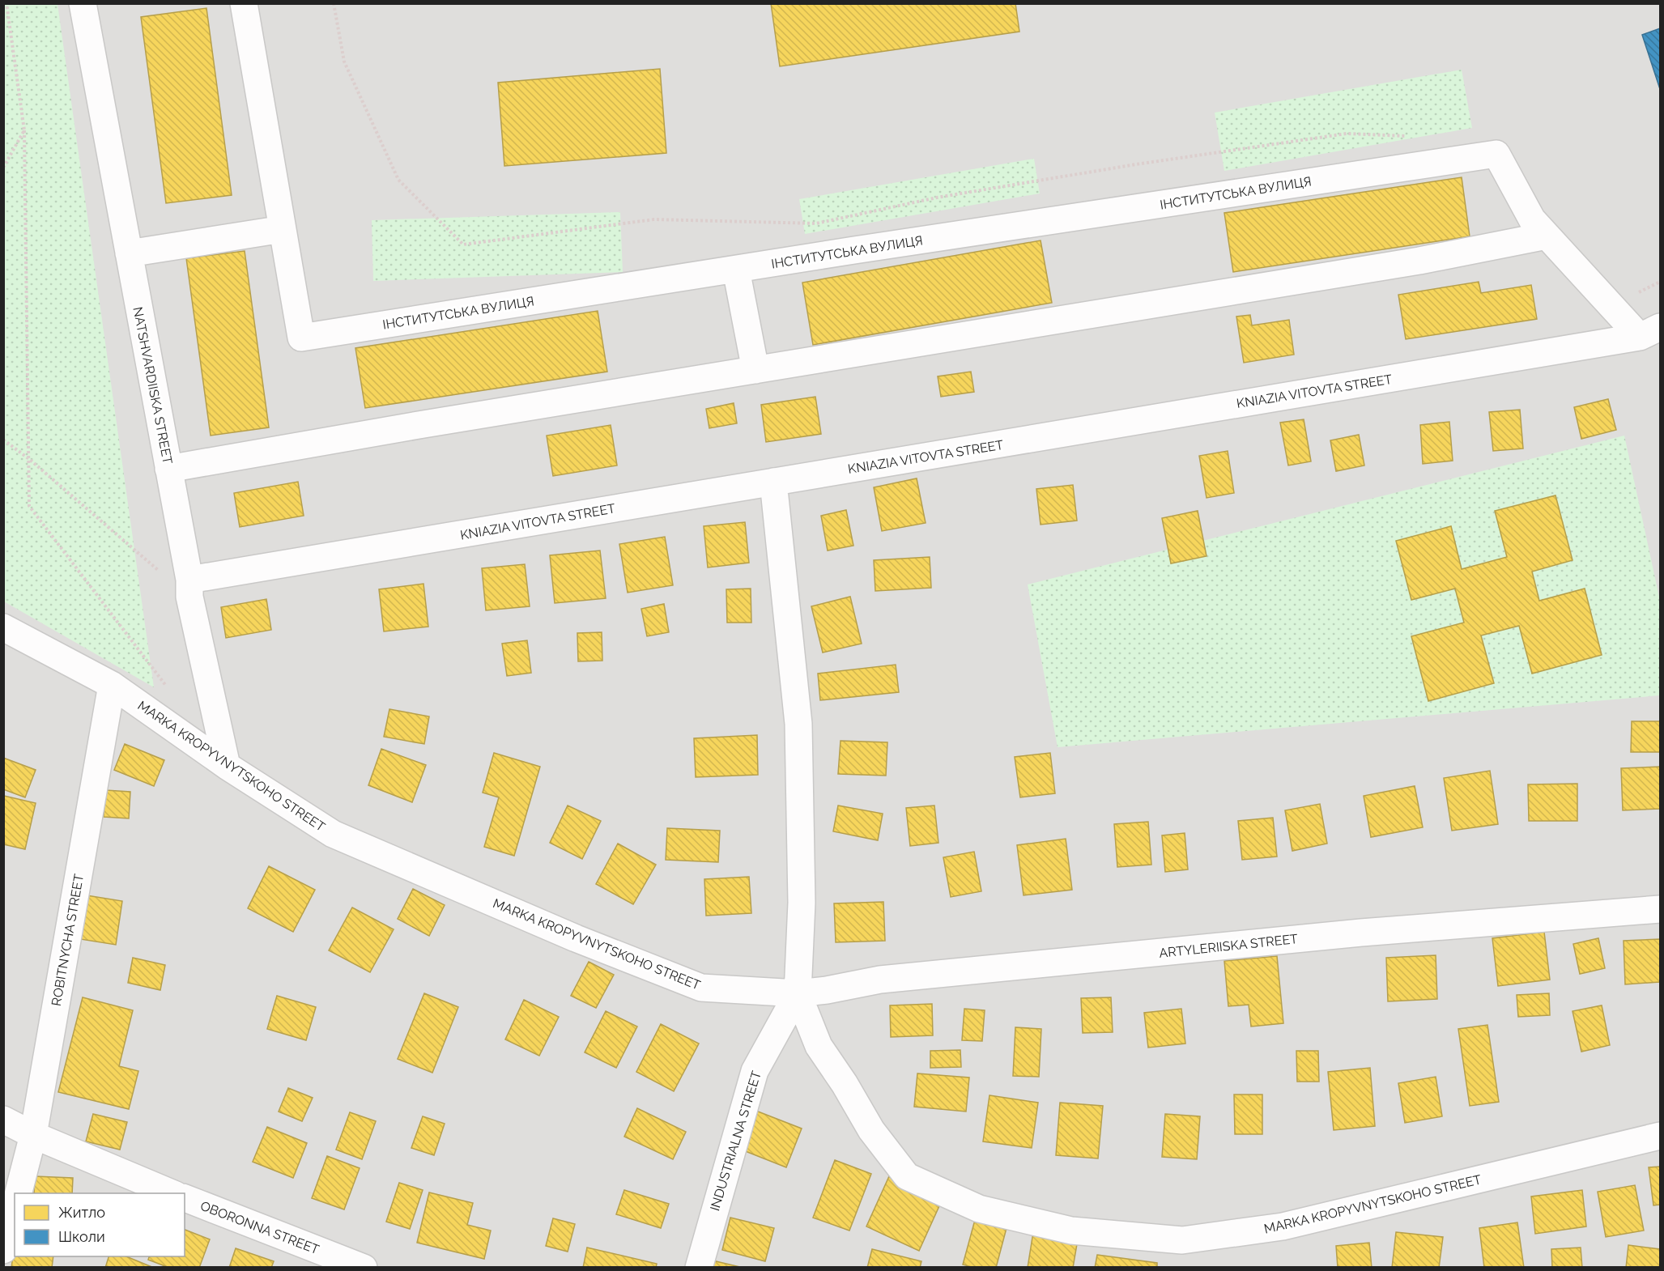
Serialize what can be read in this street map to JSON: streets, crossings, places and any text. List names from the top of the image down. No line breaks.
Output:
{"streets":{"street":["ІНСТИТУТСЬКА ВУЛИЦЯ","NATSHVARDIISKA STREET","KNIAZIA VITOVTA STREET","MARKA KROPYVNYTSKOHO STREET","ROBITNYCHA STREET","ARTYLERIISKA STREET","INDUSTRIALNA STREET","OBORONNA STREET"]},"crossings":[["ІНСТИТУТСЬКА ВУЛИЦЯ","KNIAZIA VITOVTA STREET"],["NATSHVARDIISKA STREET","KNIAZIA VITOVTA STREET"],["NATSHVARDIISKA STREET","MARKA KROPYVNYTSKOHO STREET"],["MARKA KROPYVNYTSKOHO STREET","ROBITNYCHA STREET"],["MARKA KROPYVNYTSKOHO STREET","ARTYLERIISKA STREET"],["MARKA KROPYVNYTSKOHO STREET","INDUSTRIALNA STREET"],["ARTYLERIISKA STREET","INDUSTRIALNA STREET"]],"legend":["Житло","Школи"]}
